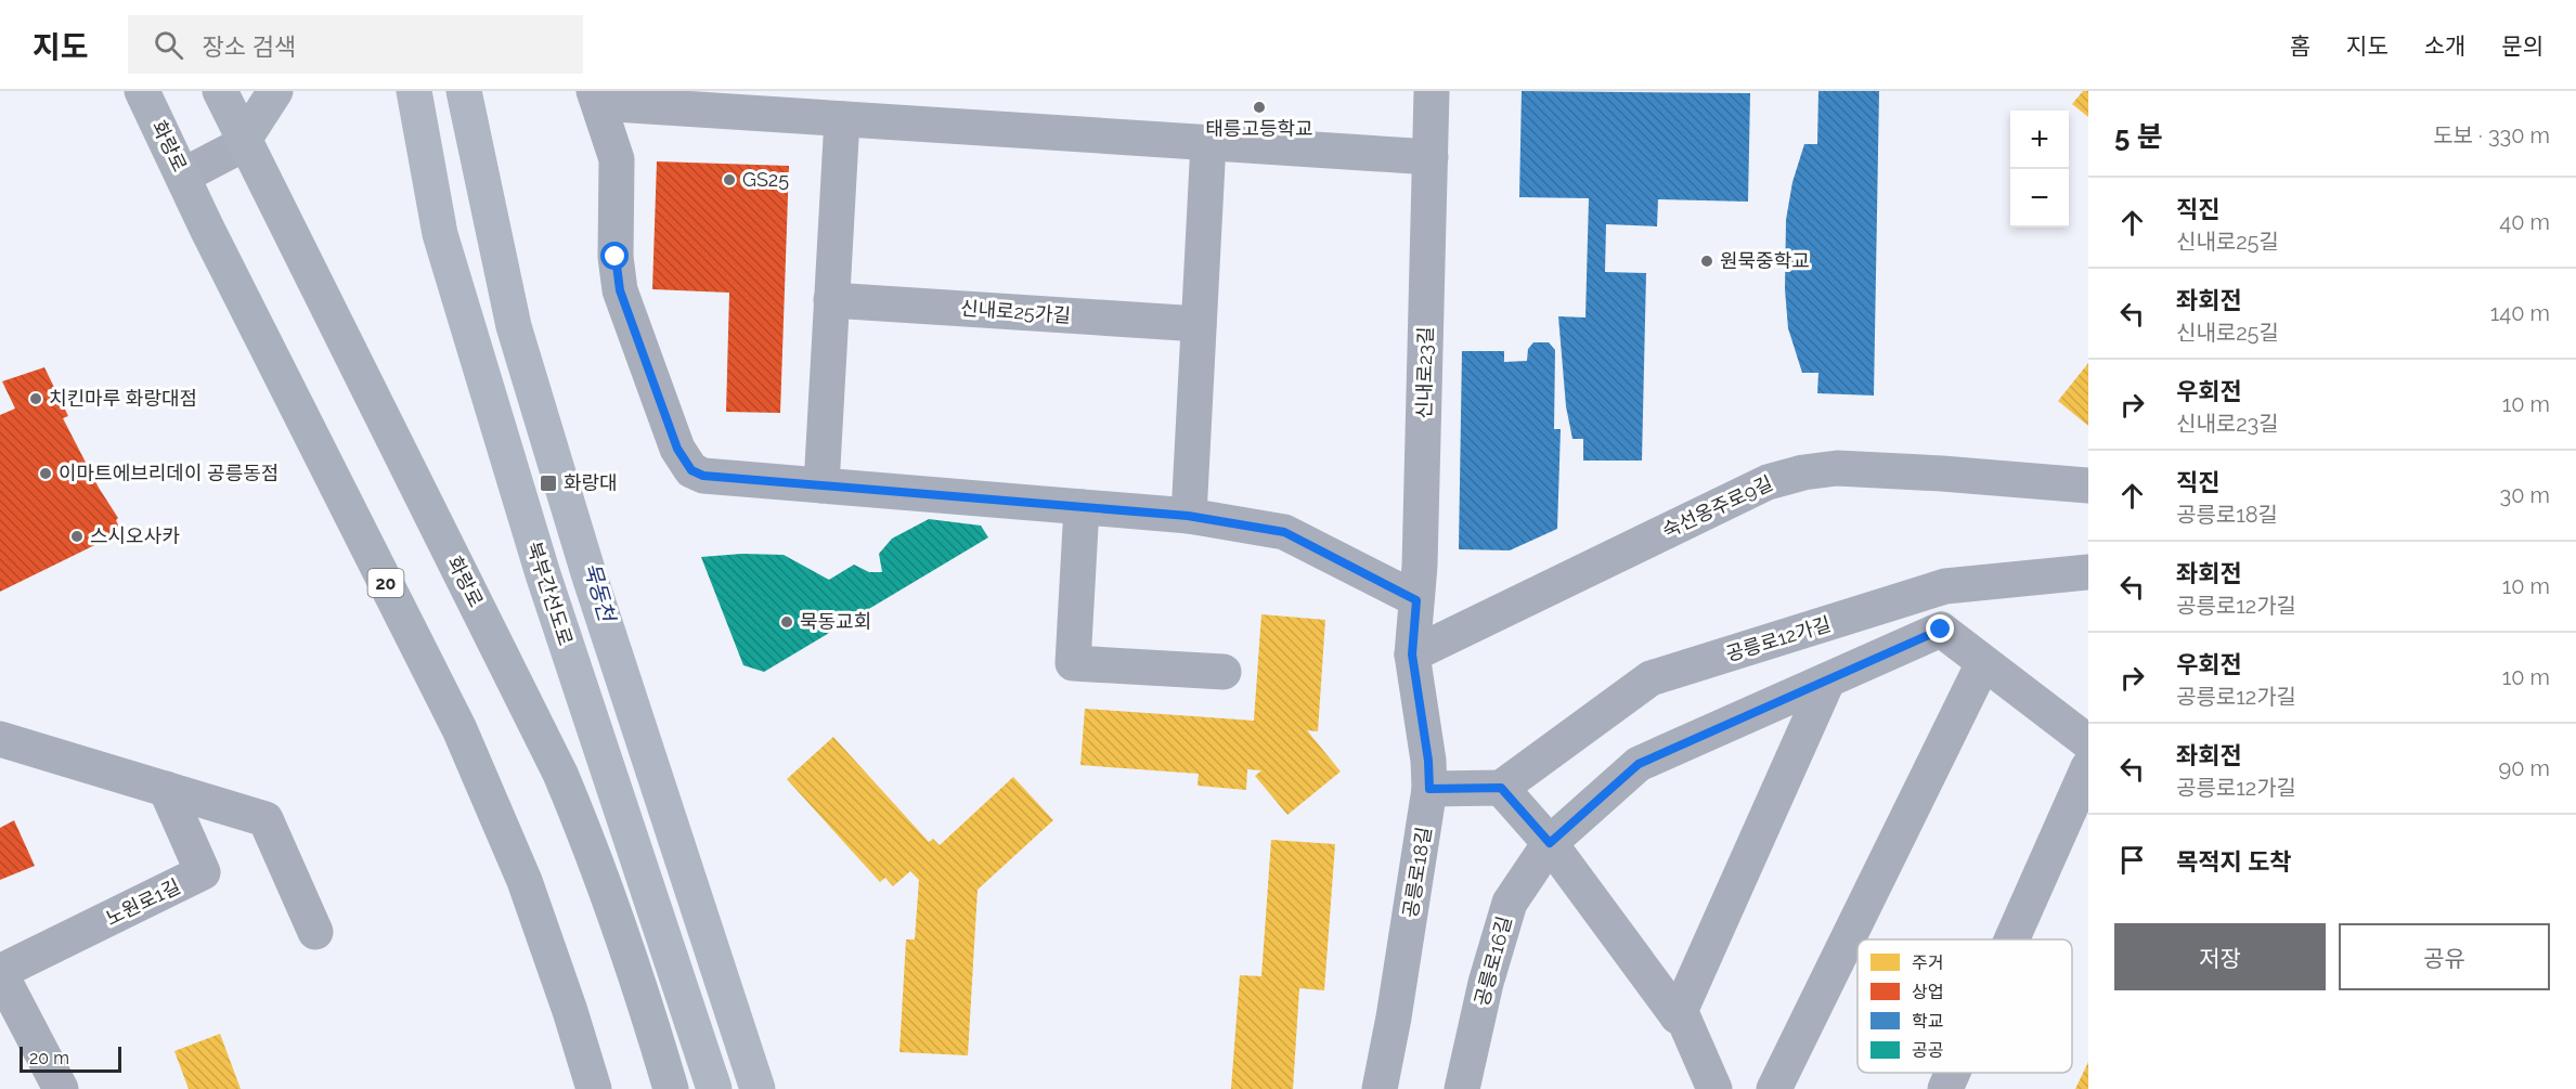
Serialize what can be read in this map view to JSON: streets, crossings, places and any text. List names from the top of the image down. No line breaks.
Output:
{"streets":{"highway":["북부간선도로"],"main road":["화랑로","20"],"street":["신내로25가길","신내로23길","숙선옹주로9길","공릉로12가길","공릉로18길","노원로1길","공릉로16길"]},"crossings":[["신내로23길","숙선옹주로9길"],["신내로23길","공릉로18길"],["숙선옹주로9길","공릉로18길"]],"water":["묵동천"],"places":{"other":["태릉고등학교","GS25","원묵중학교","치킨마루 화랑대점","이마트에브리데이 공릉동점","스시오사카","묵동교회"],"transit":["화랑대"]},"legend":["주거","상업","학교","공공"],"scale_bar":"20 m","page":{"header":"지도","search":"장소 검색","nav":["홈","지도","소개","문의"],"heading":["5 분","도보 · 330 m"],"map_buttons":["+","−"],"list":[["직진","신내로25길","40 m"],["좌회전","신내로25길","140 m"],["우회전","신내로23길","10 m"],["직진","공릉로18길","30 m"],["좌회전","공릉로12가길","10 m"],["우회전","공릉로12가길","10 m"],["좌회전","공릉로12가길","90 m"],"목적지 도착"],"buttons":["저장","공유"],"scale":"20 m"}}
